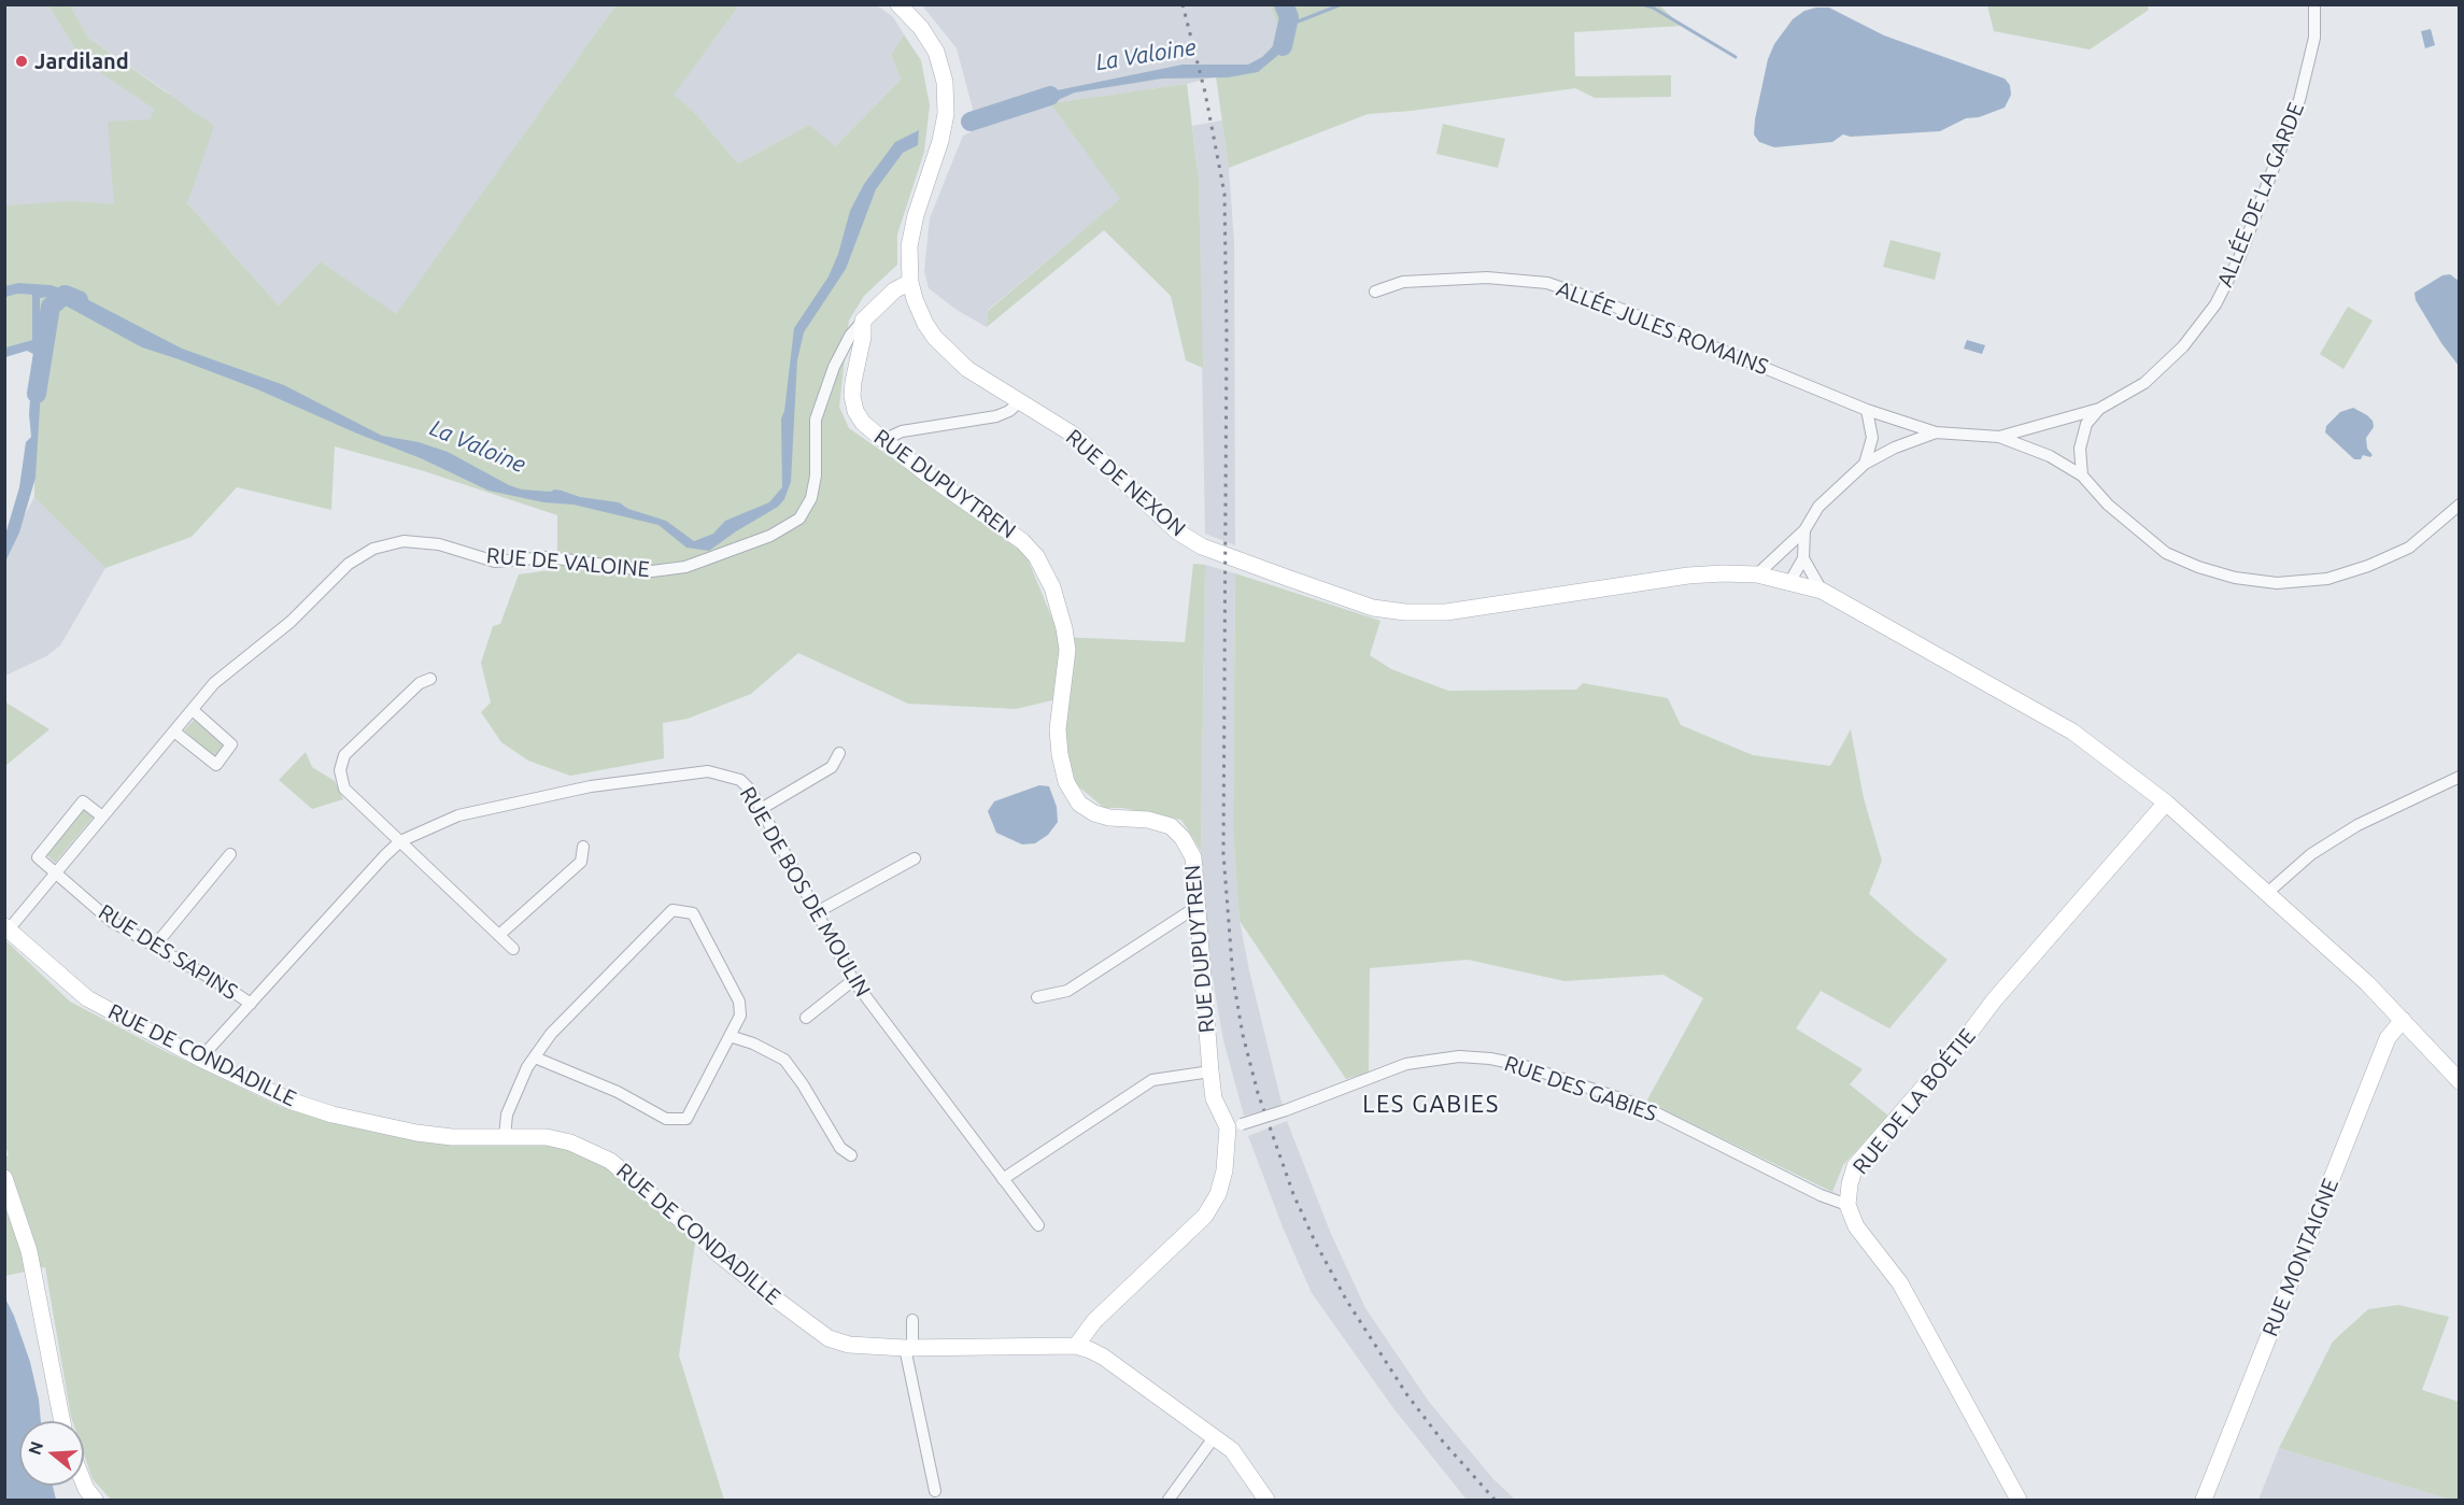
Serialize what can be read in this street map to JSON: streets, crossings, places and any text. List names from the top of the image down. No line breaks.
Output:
{"streets":{"street":["ALLÉE DE LA GARDE","ALLÉE JULES ROMAINS","RUE DE NEXON","RUE DUPUYTREN","RUE DE VALOINE","RUE DE BOS DE MOULIN","RUE DES SAPINS","RUE DE CONDADILLE","RUE DES GABIES","RUE DE LA BOÉTIE","RUE MONTAIGNE"]},"crossings":[["ALLÉE DE LA GARDE","ALLÉE JULES ROMAINS"],["ALLÉE DE LA GARDE","RUE DE NEXON"],["RUE DE NEXON","RUE DE VALOINE"],["RUE DE NEXON","RUE DE LA BOÉTIE"],["RUE DE NEXON","RUE MONTAIGNE"],["RUE DUPUYTREN","RUE DE VALOINE"],["RUE DUPUYTREN","RUE DE CONDADILLE"],["RUE DUPUYTREN","RUE DES GABIES"],["RUE DE VALOINE","RUE DES SAPINS"],["RUE DE VALOINE","RUE DE CONDADILLE"],["RUE DE BOS DE MOULIN","RUE DES SAPINS"],["RUE DE BOS DE MOULIN","RUE DE CONDADILLE"],["RUE DES GABIES","RUE DE LA BOÉTIE"]],"districts":["LES GABIES"],"water":["La Valoine"],"places":["Jardiland"],"north":"left"}
